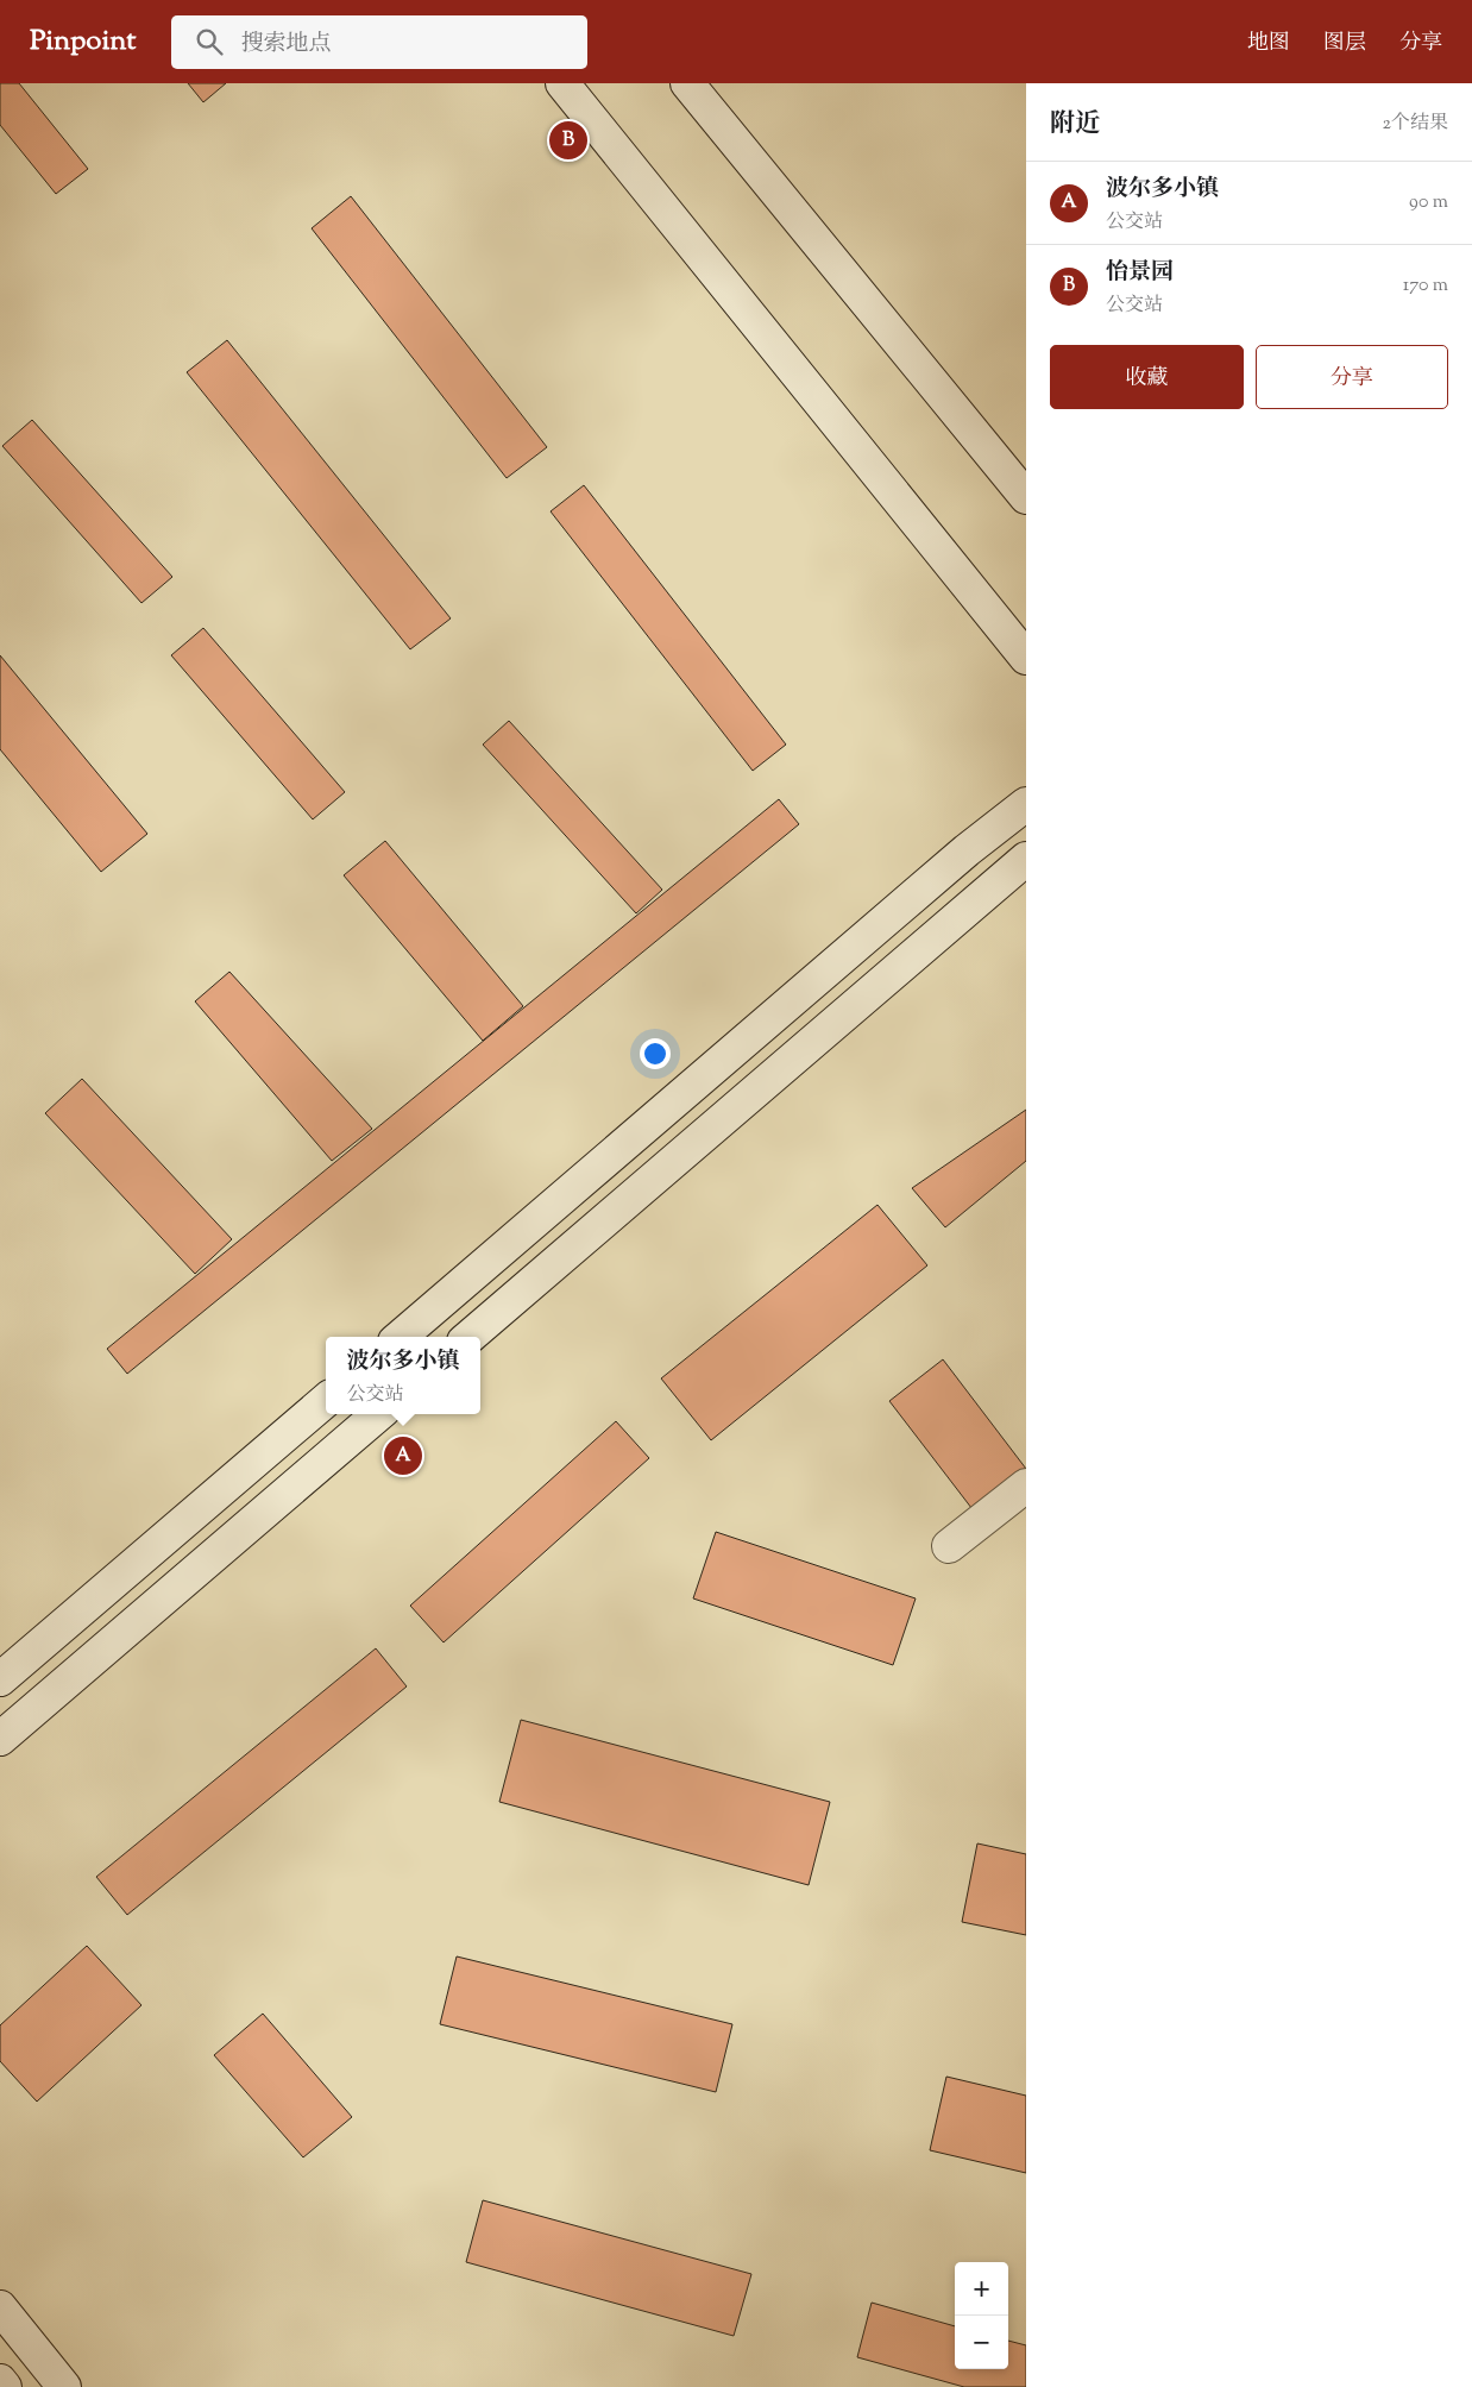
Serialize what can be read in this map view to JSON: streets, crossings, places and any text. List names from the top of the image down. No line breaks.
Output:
{"page":{"header":"Pinpoint","search":"搜索地点","nav":["地图","图层","分享"],"heading":["附近","2个结果"],"pins":["B","A"],"list":[{"mark":"A","name":"波尔多小镇","note":"公交站","value":"90 m"},{"mark":"B","name":"怡景园","note":"公交站","value":"170 m"}],"buttons":["收藏","分享"],"popup":["波尔多小镇","公交站"],"map_buttons":["+","−"]}}
